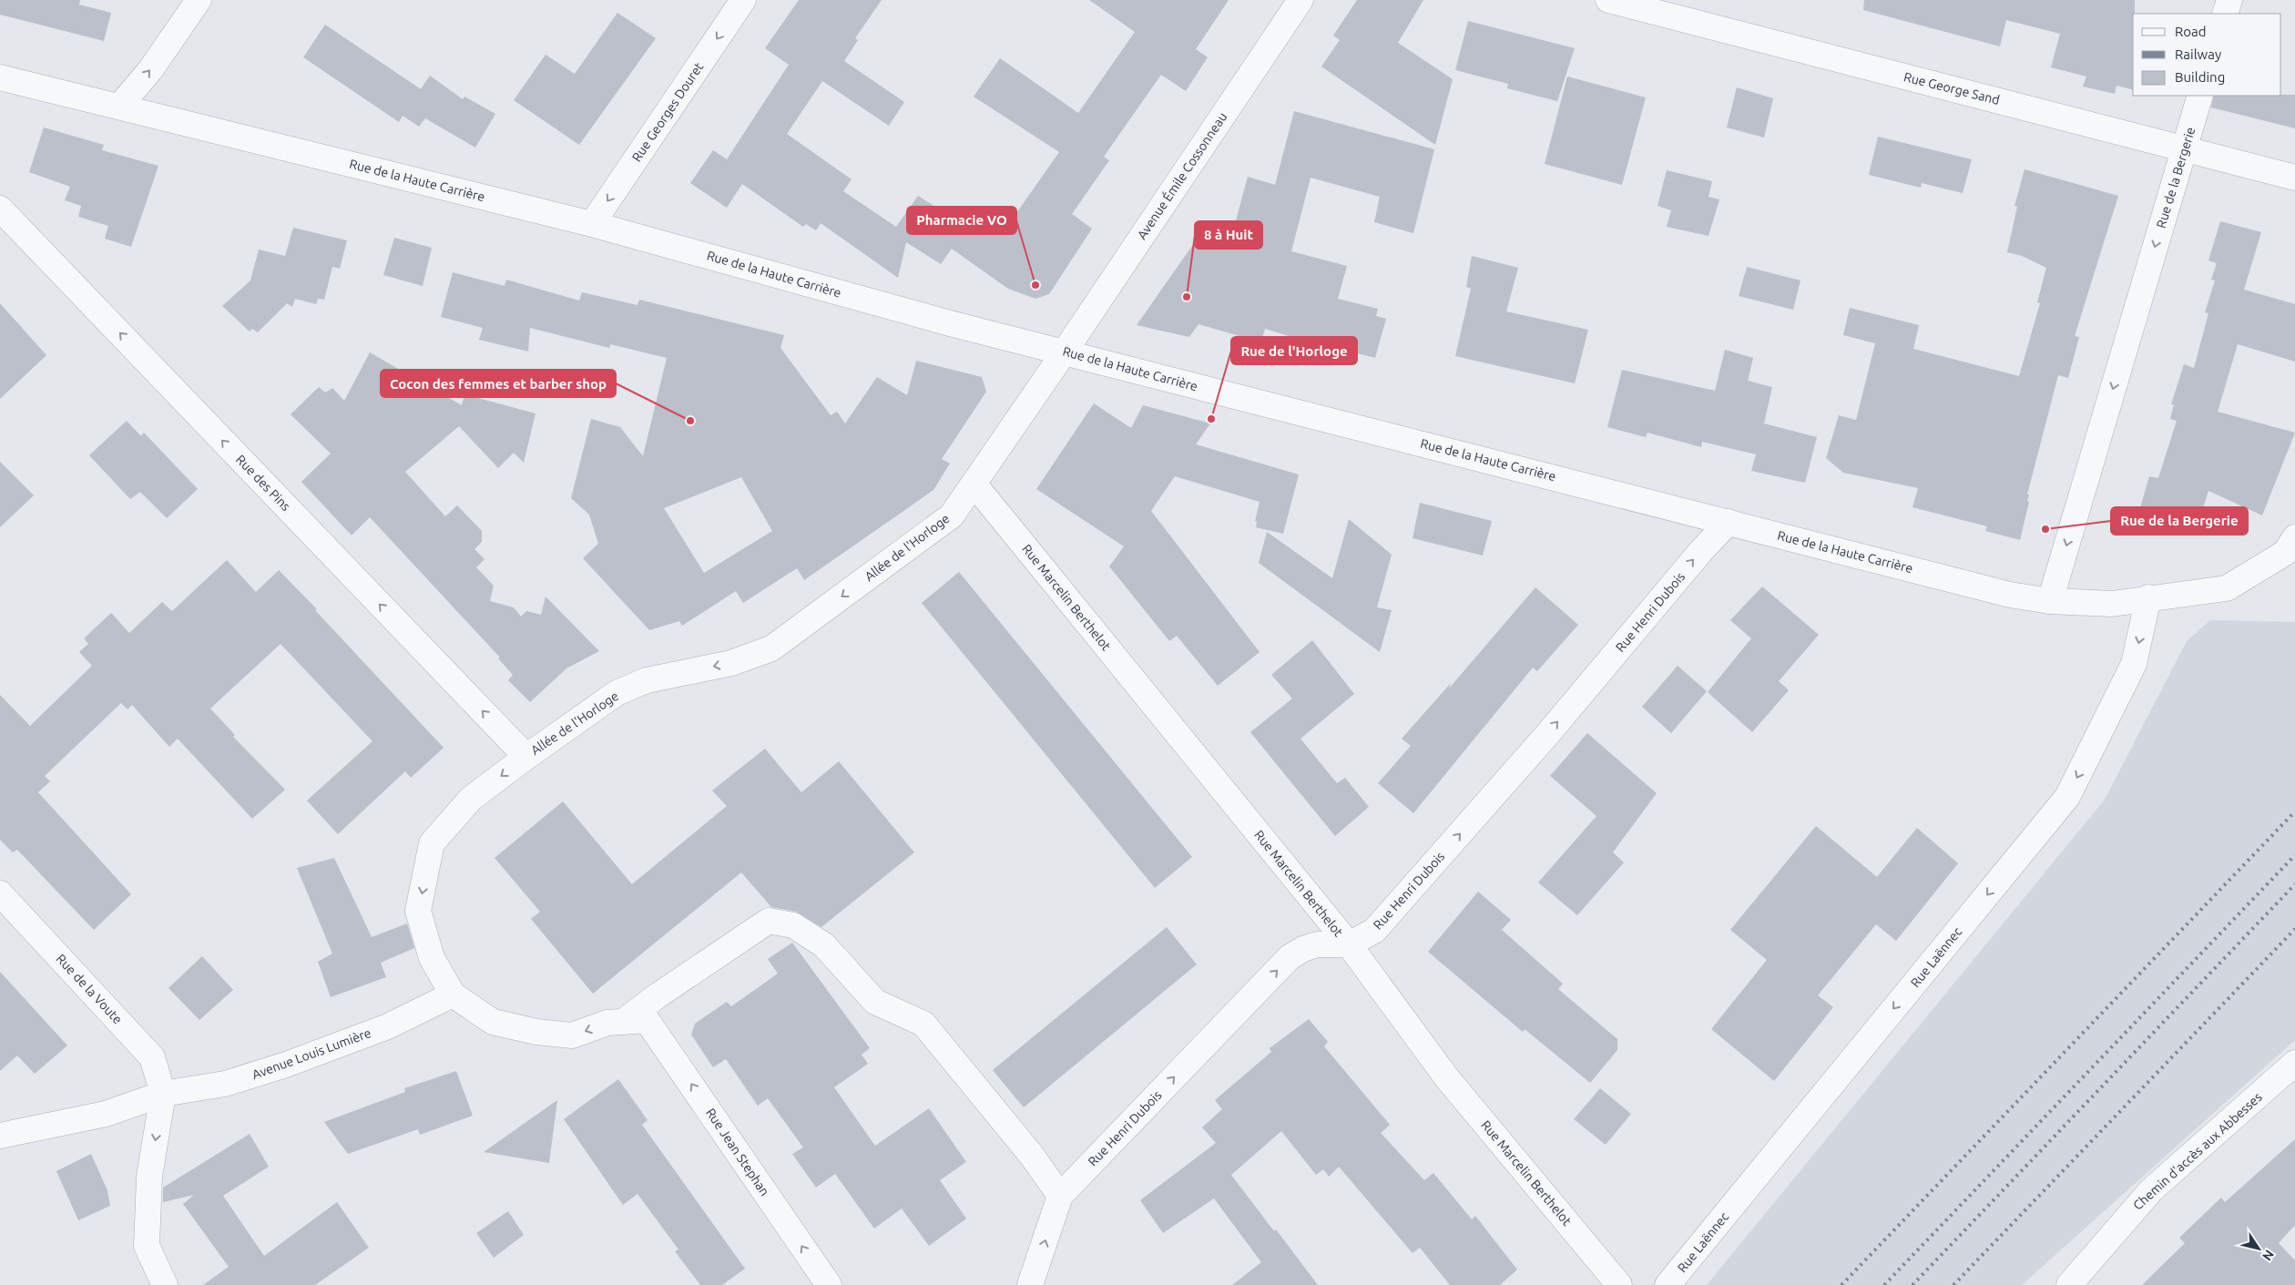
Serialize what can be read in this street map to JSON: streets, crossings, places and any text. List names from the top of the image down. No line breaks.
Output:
{"streets":{"street":["Rue George Sand","Rue Georges Douret","Avenue Émile Cossonneau","Rue de la Bergerie","Rue de la Haute Carrière","Rue des Pins","Allée de l'Horloge","Rue Marcelin Berthelot","Rue Henri Dubois","Rue Laënnec","Rue de la Voute","Avenue Louis Lumière","Chemin d'accès aux Abbesses","Rue Jean Stephan"]},"crossings":[["Rue George Sand","Rue de la Bergerie"],["Rue Georges Douret","Rue de la Haute Carrière"],["Avenue Émile Cossonneau","Rue de la Haute Carrière"],["Avenue Émile Cossonneau","Allée de l'Horloge"],["Rue de la Bergerie","Rue de la Haute Carrière"],["Rue de la Haute Carrière","Allée de l'Horloge"],["Rue de la Haute Carrière","Rue Henri Dubois"],["Rue de la Haute Carrière","Rue Laënnec"],["Rue des Pins","Allée de l'Horloge"],["Allée de l'Horloge","Rue Marcelin Berthelot"],["Allée de l'Horloge","Avenue Louis Lumière"],["Allée de l'Horloge","Rue Jean Stephan"],["Rue Marcelin Berthelot","Rue Henri Dubois"],["Rue de la Voute","Avenue Louis Lumière"]],"one_way":["Rue Georges Douret","Rue de la Bergerie","Rue des Pins","Allée de l'Horloge","Rue Henri Dubois","Rue Laënnec","Rue Jean Stephan"],"places":["Pharmacie VO","8 à Huit","Rue de l'Horloge","Cocon des femmes et barber shop","Rue de la Bergerie"],"legend":["Road","Railway","Building"],"north":"bottom right"}
